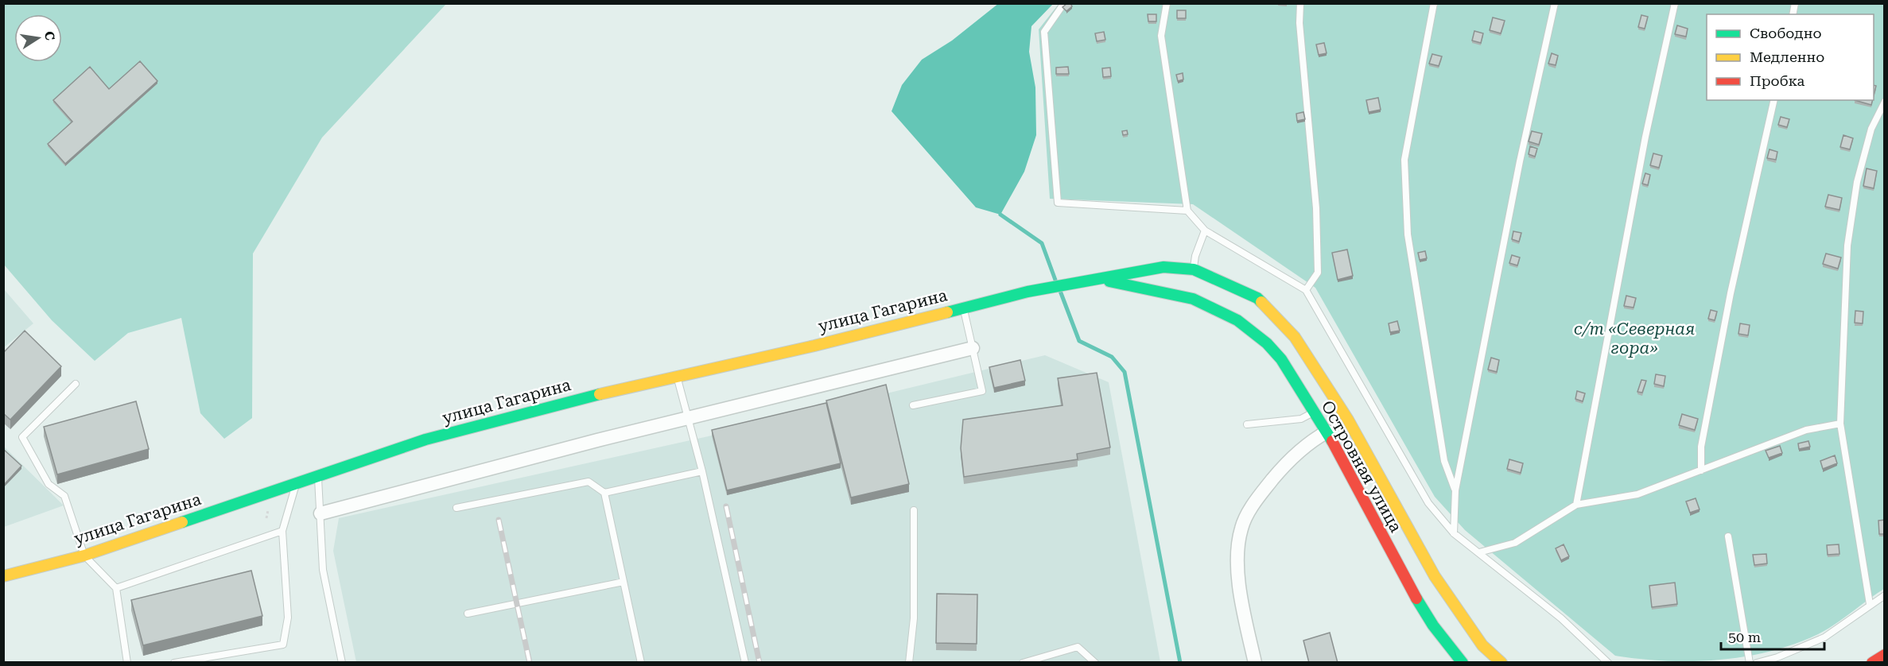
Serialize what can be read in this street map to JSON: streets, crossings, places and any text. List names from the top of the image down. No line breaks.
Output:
{"streets":{"main road":["улица Гагарина","Островная улица"]},"crossings":[["улица Гагарина","Островная улица"]],"parks":["с/т «Северная гора»"],"legend":["Свободно","Медленно","Пробка"],"scale_bar":"50 m","north":"right"}
